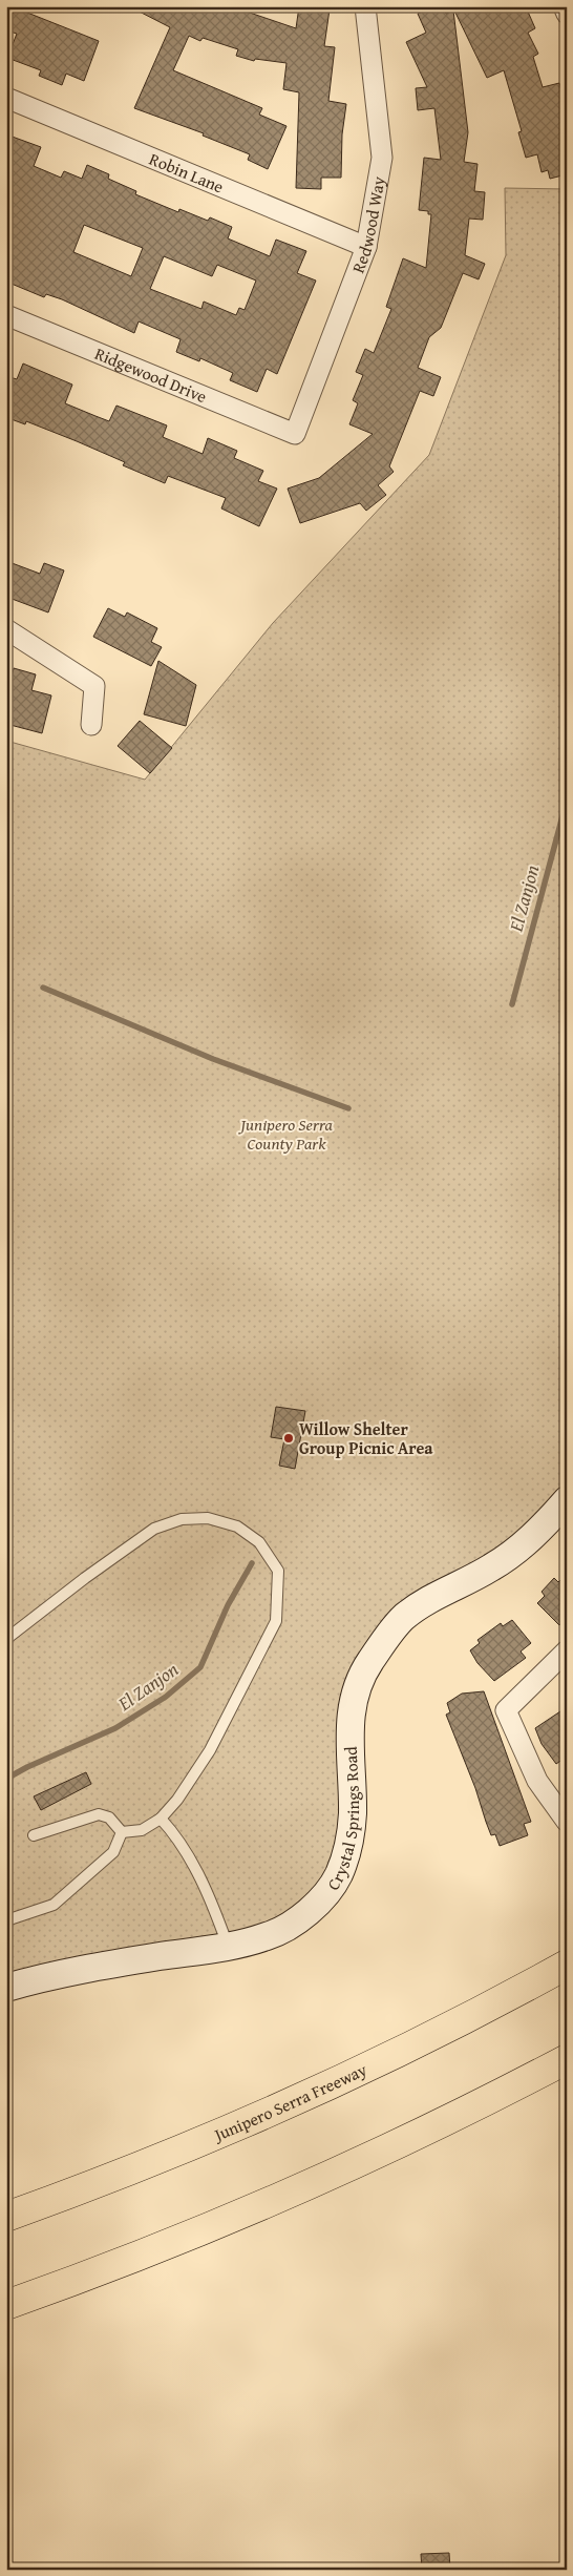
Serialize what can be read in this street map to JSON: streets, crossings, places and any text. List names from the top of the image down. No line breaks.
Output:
{"streets":{"highway":["Junipero Serra Freeway"],"street":["Robin Lane","Redwood Way","Ridgewood Drive","Crystal Springs Road"]},"crossings":[["Robin Lane","Redwood Way"],["Redwood Way","Ridgewood Drive"]],"water":["El Zanjon"],"parks":["Junipero Serra County Park"],"places":["Willow Shelter Group Picnic Area"]}
